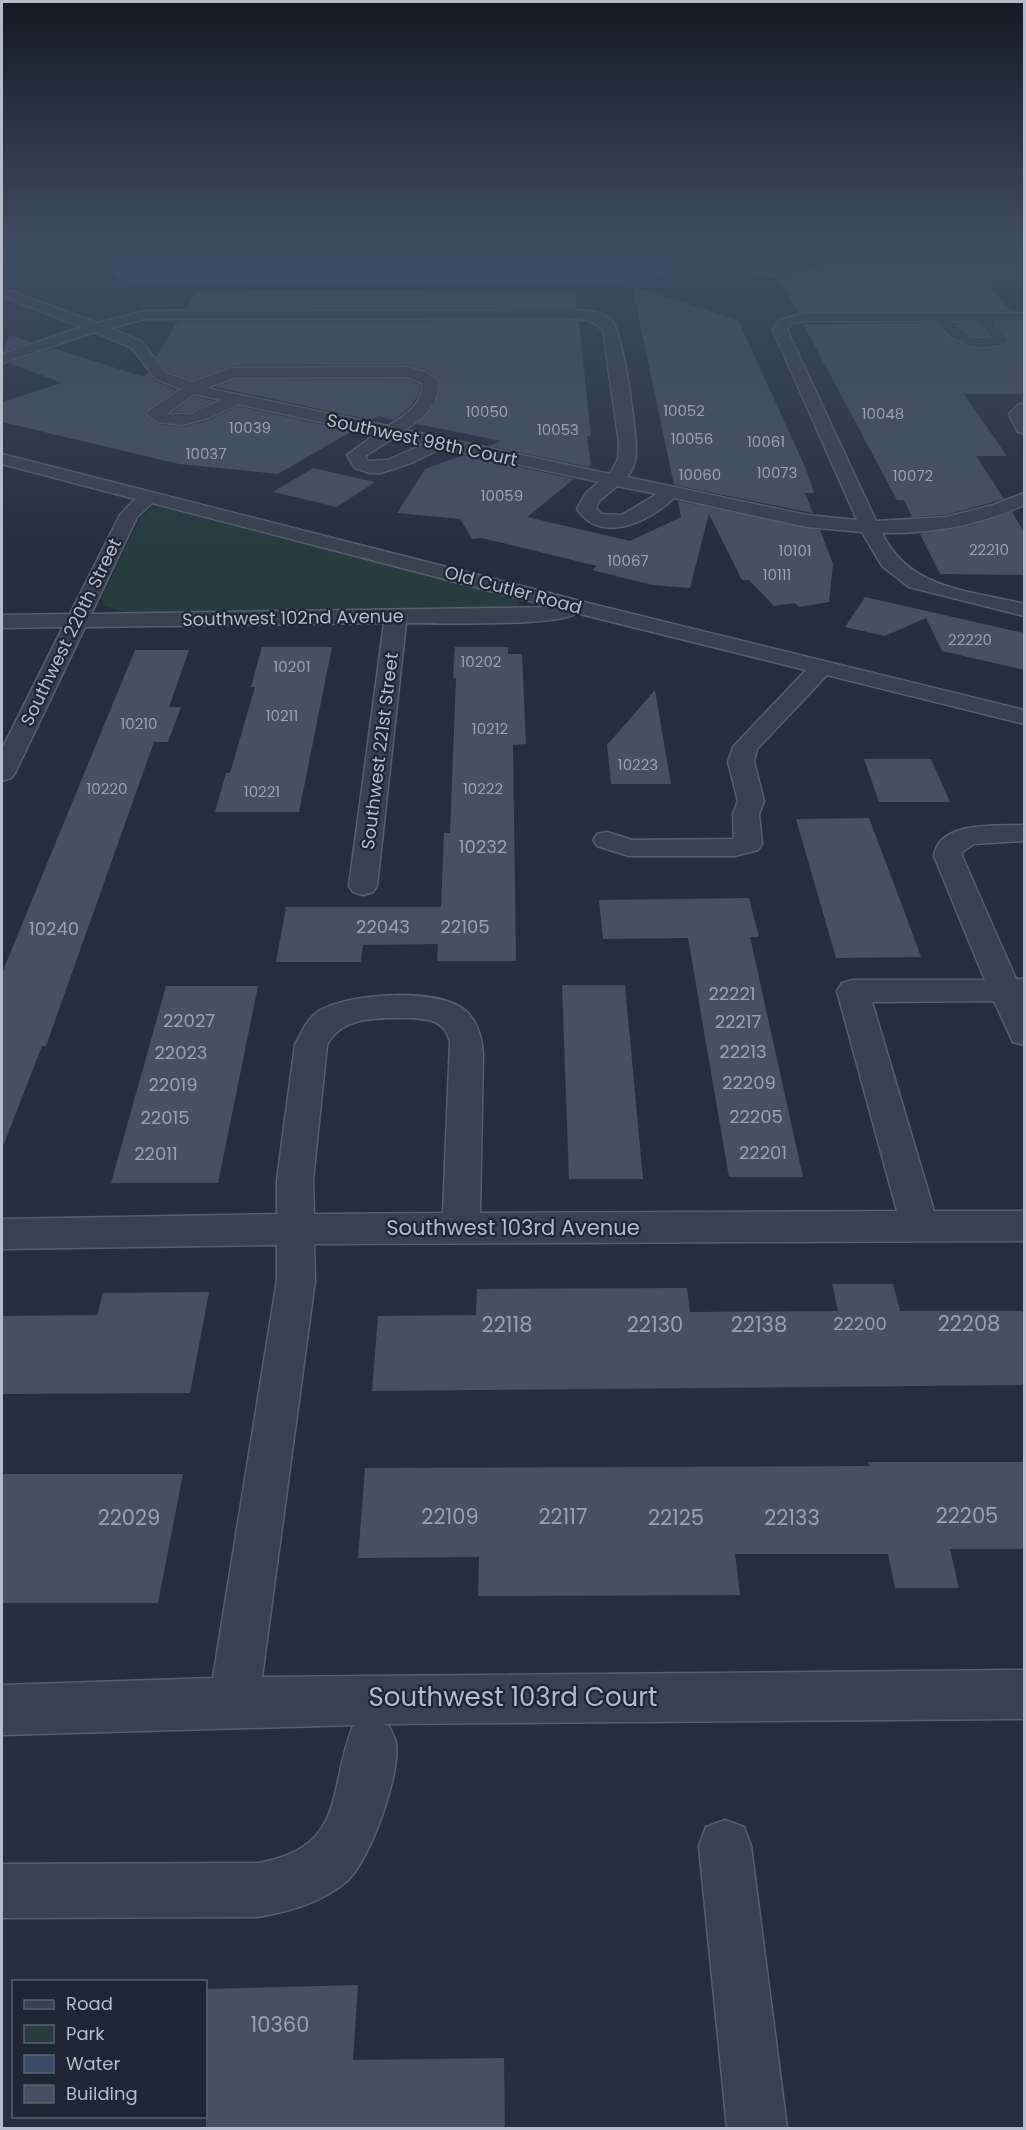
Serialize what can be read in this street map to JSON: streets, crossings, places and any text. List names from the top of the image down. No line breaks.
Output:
{"streets":{"street":["Southwest 98th Court","Old Cutler Road","Southwest 102nd Avenue","Southwest 220th Street","Southwest 221st Street","Southwest 103rd Avenue","Southwest 103rd Court"]},"crossings":[["Old Cutler Road","Southwest 102nd Avenue"],["Old Cutler Road","Southwest 220th Street"],["Southwest 102nd Avenue","Southwest 220th Street"],["Southwest 102nd Avenue","Southwest 221st Street"]],"house_numbers":["10052","10050","10048","10039","10053","10056","10061","10037","10073","10060","10072","10059","22210","10101","10067","10111","22220","10202","10201","10211","10210","10212","10223","10220","10222","10221","10232","22043","22105","10240","22221","22027","22217","22213","22023","22209","22019","22205","22015","22201","22011","22200","22208","22118","22130","22138","22205","22109","22117","22029","22125","22133","10360"],"legend":["Road","Park","Water","Building"]}
